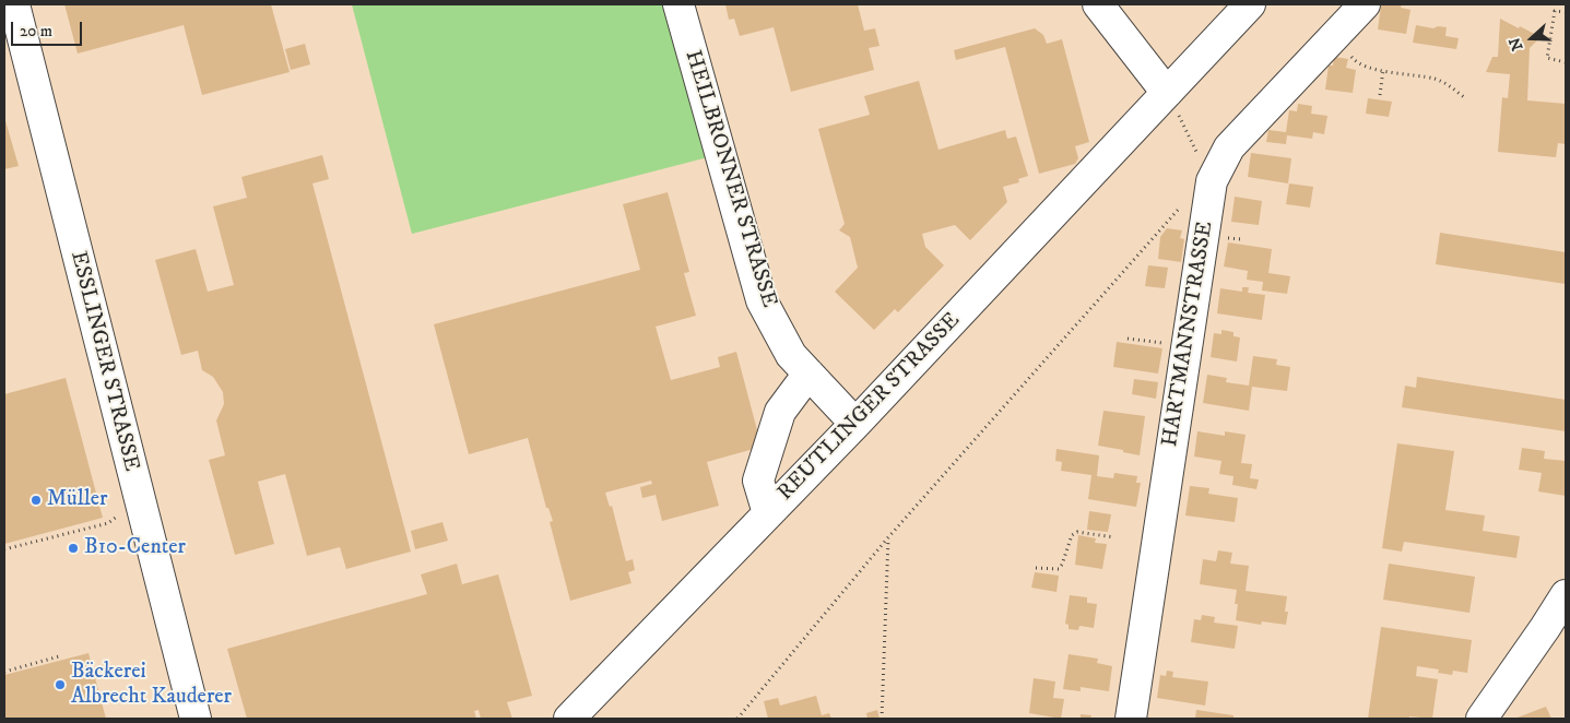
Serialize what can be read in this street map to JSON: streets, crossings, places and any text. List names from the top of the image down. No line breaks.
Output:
{"streets":{"street":["HEILBRONNER STRASSE","HARTMANNSTRASSE","ESSLINGER STRASSE","REUTLINGER STRASSE"]},"crossings":[["HEILBRONNER STRASSE","REUTLINGER STRASSE"]],"places":["Müller","B10-Center","Bäckerei Albrecht Kauderer"],"scale_bar":"20 m","north":"left"}
